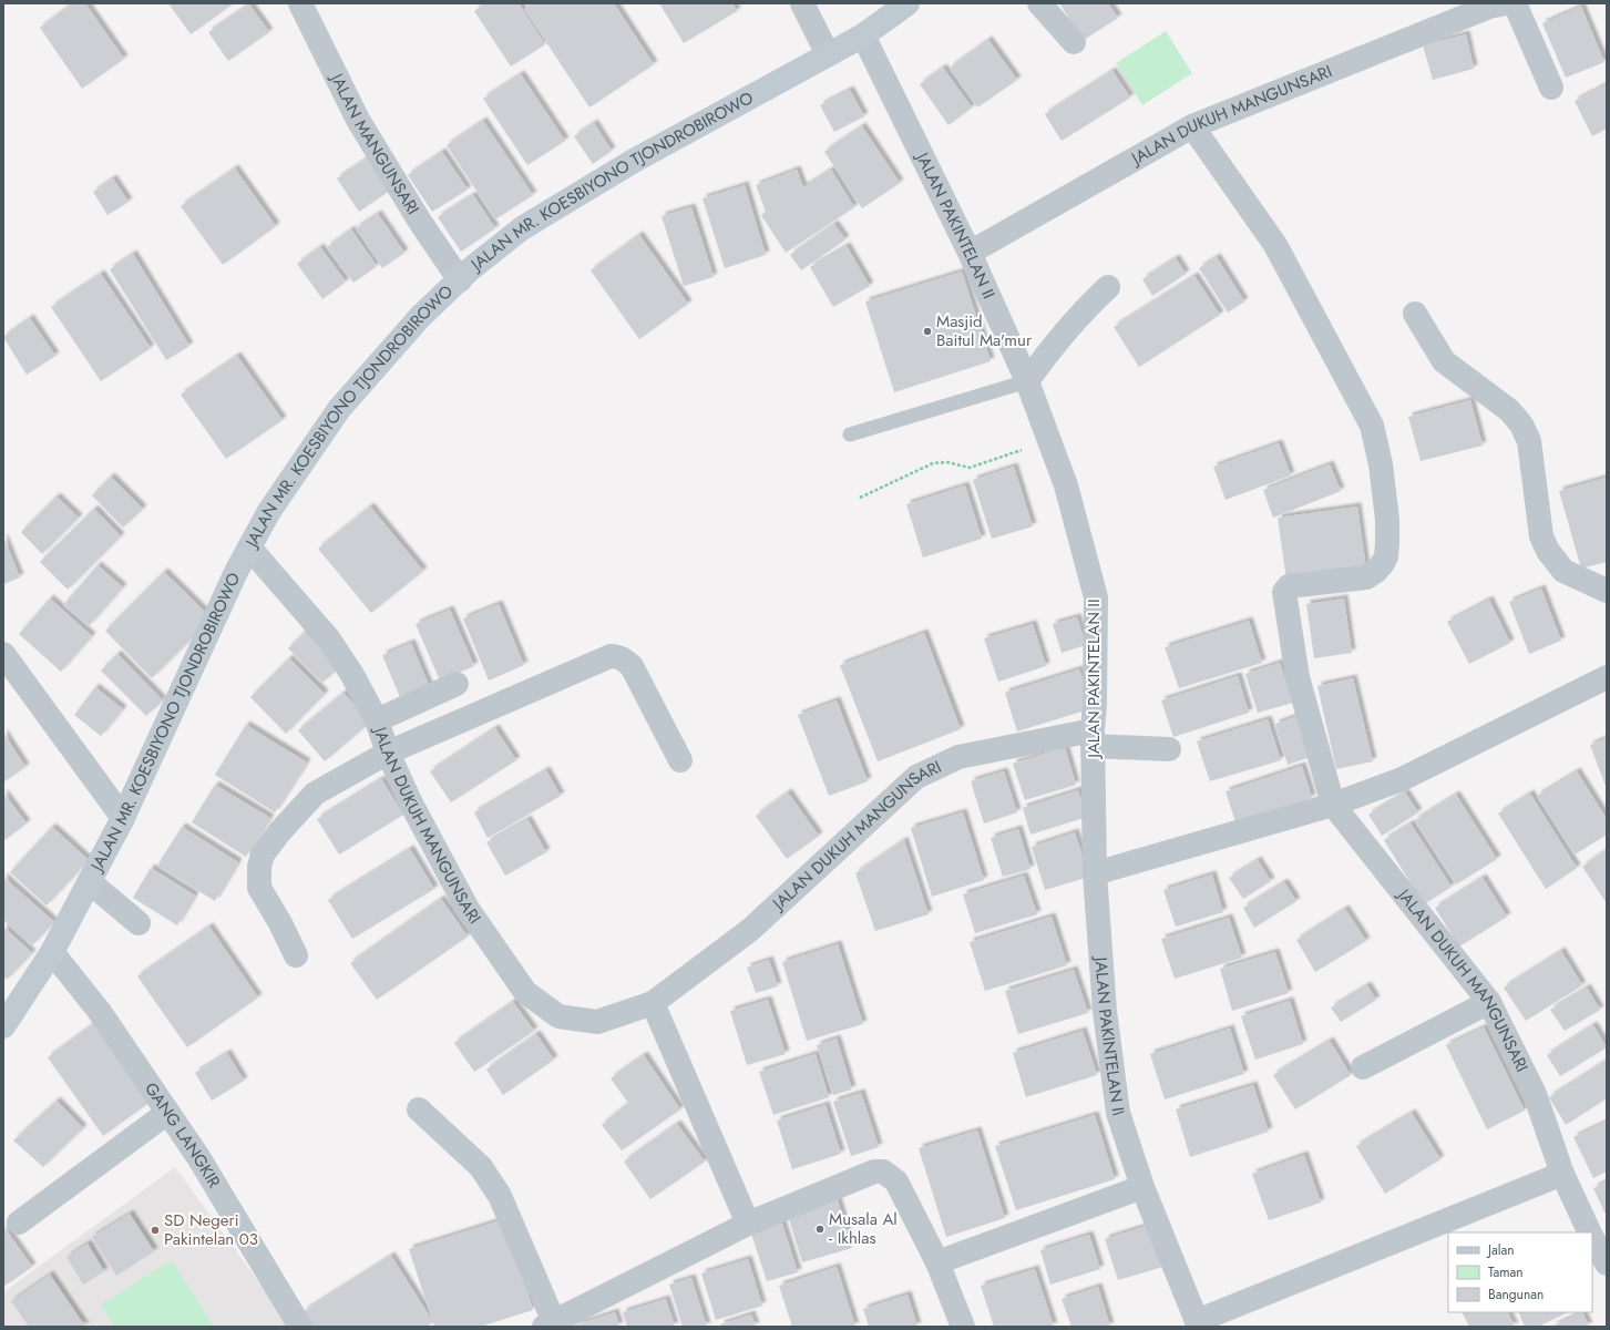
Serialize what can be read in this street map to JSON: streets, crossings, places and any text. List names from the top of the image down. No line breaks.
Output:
{"streets":{"main road":["JALAN MR. KOESBIYONO TJONDROBIROWO"],"street":["JALAN DUKUH MANGUNSARI","JALAN MANGUNSARI","JALAN PAKINTELAN II","GANG LANGKIR"]},"crossings":[["JALAN DUKUH MANGUNSARI","JALAN MR. KOESBIYONO TJONDROBIROWO"],["JALAN DUKUH MANGUNSARI","JALAN PAKINTELAN II"],["JALAN MANGUNSARI","JALAN MR. KOESBIYONO TJONDROBIROWO"],["JALAN MR. KOESBIYONO TJONDROBIROWO","JALAN PAKINTELAN II"],["JALAN MR. KOESBIYONO TJONDROBIROWO","GANG LANGKIR"]],"places":["Masjid Baitul Ma'mur","Musala Al - Ikhlas","SD Negeri Pakintelan 03"],"legend":["Jalan","Taman","Bangunan"]}
